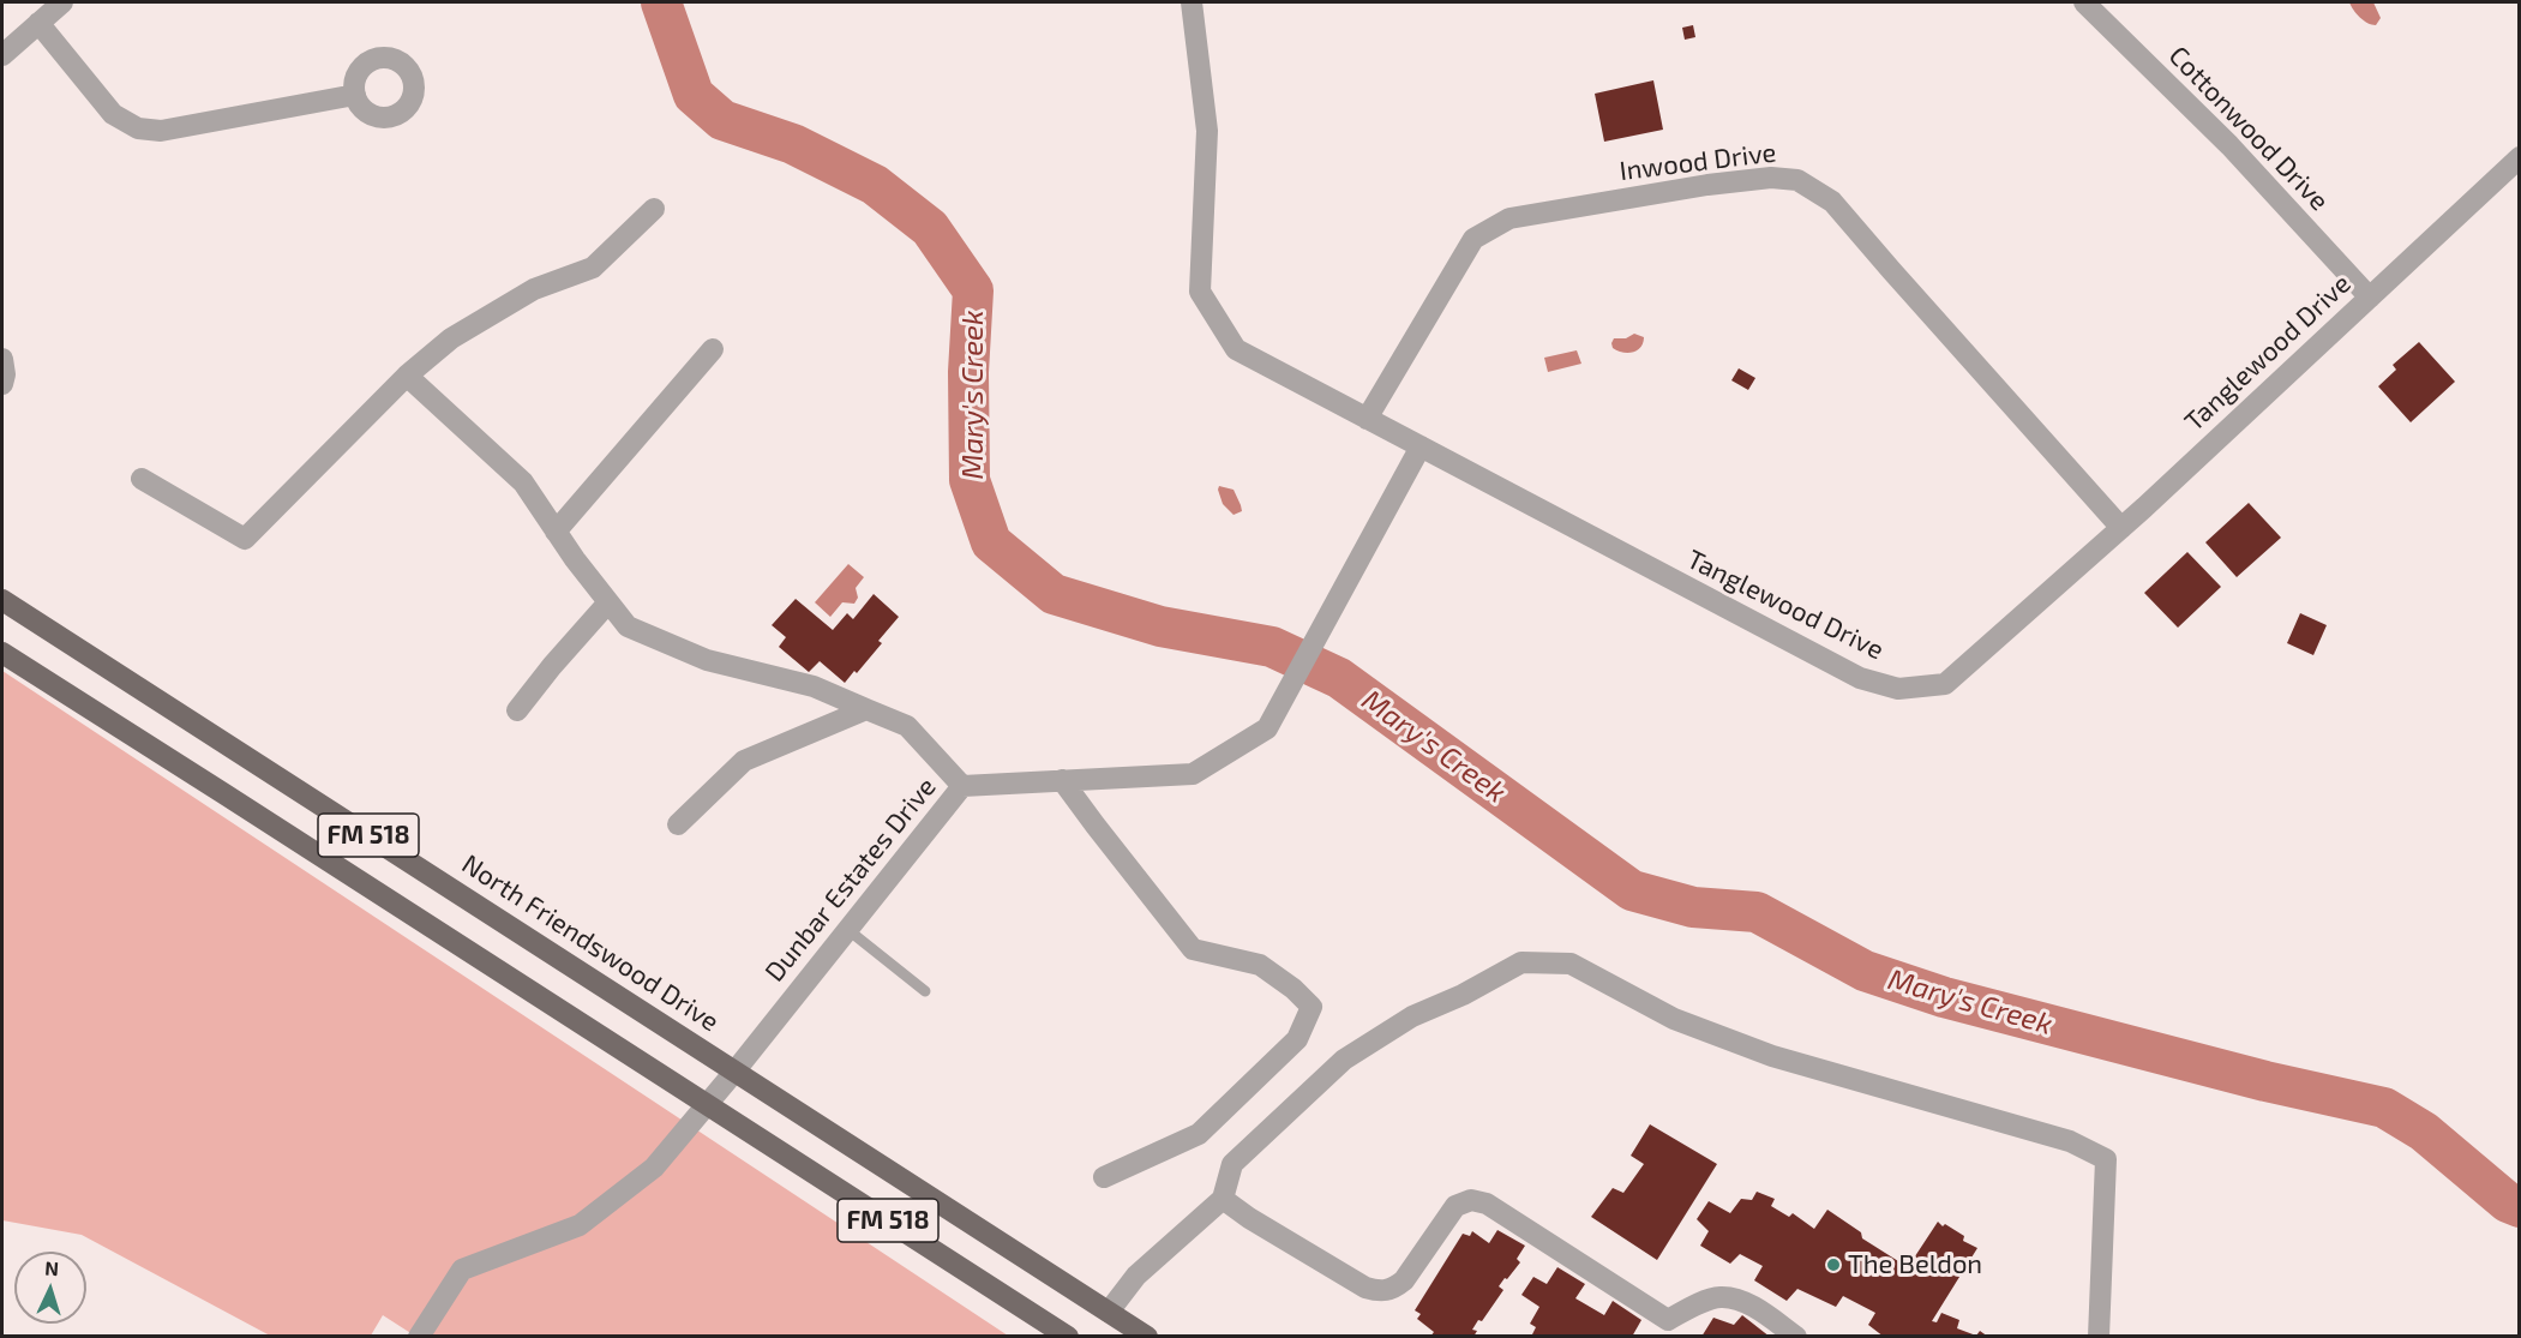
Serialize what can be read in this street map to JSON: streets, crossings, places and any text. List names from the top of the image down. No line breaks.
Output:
{"streets":{"main road":["FM 518","North Friendswood Drive"],"street":["Cottonwood Drive","Inwood Drive","Tanglewood Drive","Dunbar Estates Drive"]},"crossings":[["Cottonwood Drive","Tanglewood Drive"],["Inwood Drive","Tanglewood Drive"],["Tanglewood Drive","Dunbar Estates Drive"],["FM 518","Dunbar Estates Drive"],["Dunbar Estates Drive","North Friendswood Drive"]],"water":["Mary's Creek"],"places":["The Beldon"],"north":"top"}
